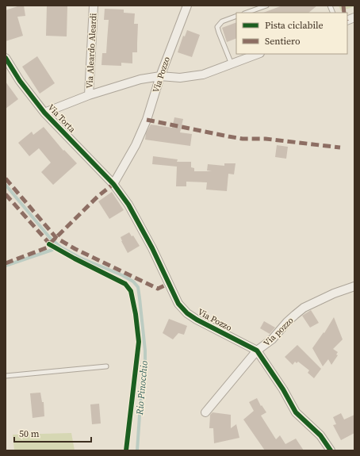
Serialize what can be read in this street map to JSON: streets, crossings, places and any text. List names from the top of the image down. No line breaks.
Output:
{"streets":{"street":["Via Aleardo Aleardi","Via Pozzo","Via Torta","Via pozzo"]},"crossings":[["Via Aleardo Aleardi","Via Pozzo"],["Via Aleardo Aleardi","Via Torta"],["Via Pozzo","Via Torta"],["Via Pozzo","Via pozzo"]],"water":["Rio Pinocchio"],"legend":["Pista ciclabile","Sentiero"],"scale_bar":"50 m"}
